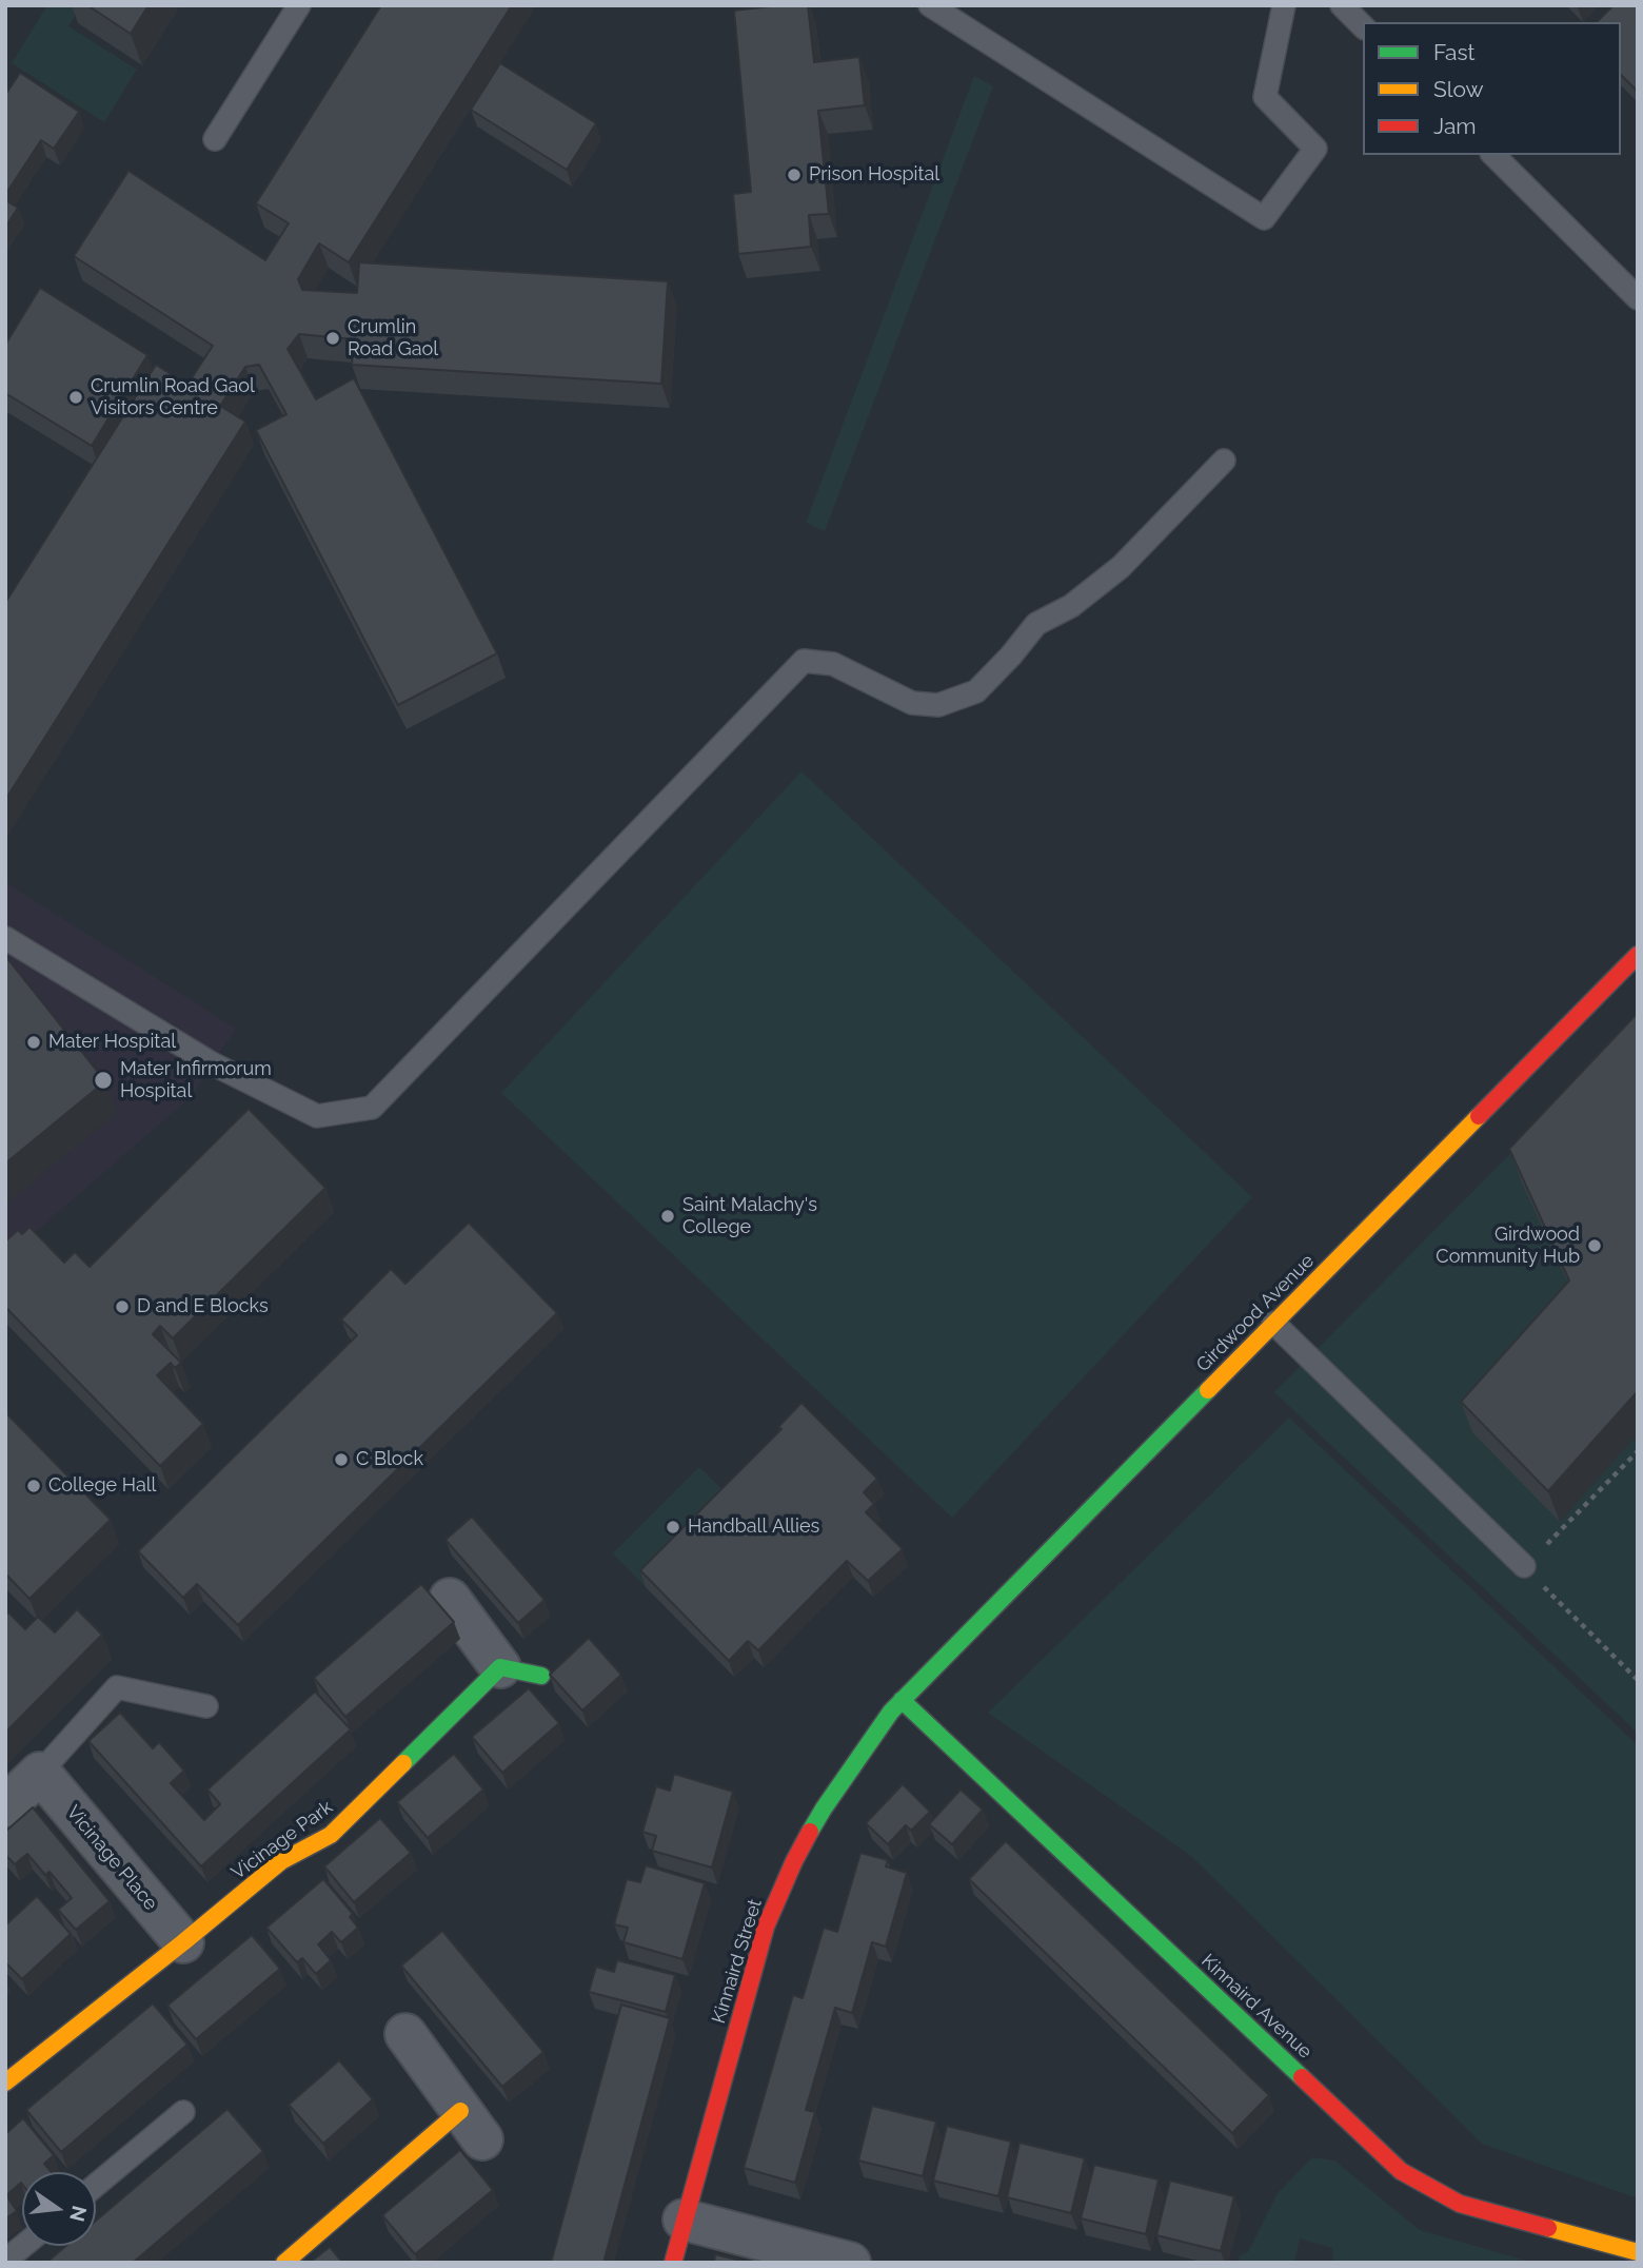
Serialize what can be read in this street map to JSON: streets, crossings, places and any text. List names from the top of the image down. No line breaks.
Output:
{"streets":{"street":["Girdwood Avenue","Vicinage Park","Vicinage Place","Kinnaird Street","Kinnaird Avenue"]},"crossings":[["Girdwood Avenue","Kinnaird Street"],["Girdwood Avenue","Kinnaird Avenue"],["Vicinage Park","Vicinage Place"],["Kinnaird Street","Kinnaird Avenue"]],"places":["Prison Hospital","Crumlin Road Gaol","Crumlin Road Gaol Visitors Centre","Mater Hospital","Mater Infirmorum Hospital","Saint Malachy's College","Girdwood Community Hub","D and E Blocks","C Block","College Hall","Handball Allies"],"legend":["Fast","Slow","Jam"],"north":"right"}
